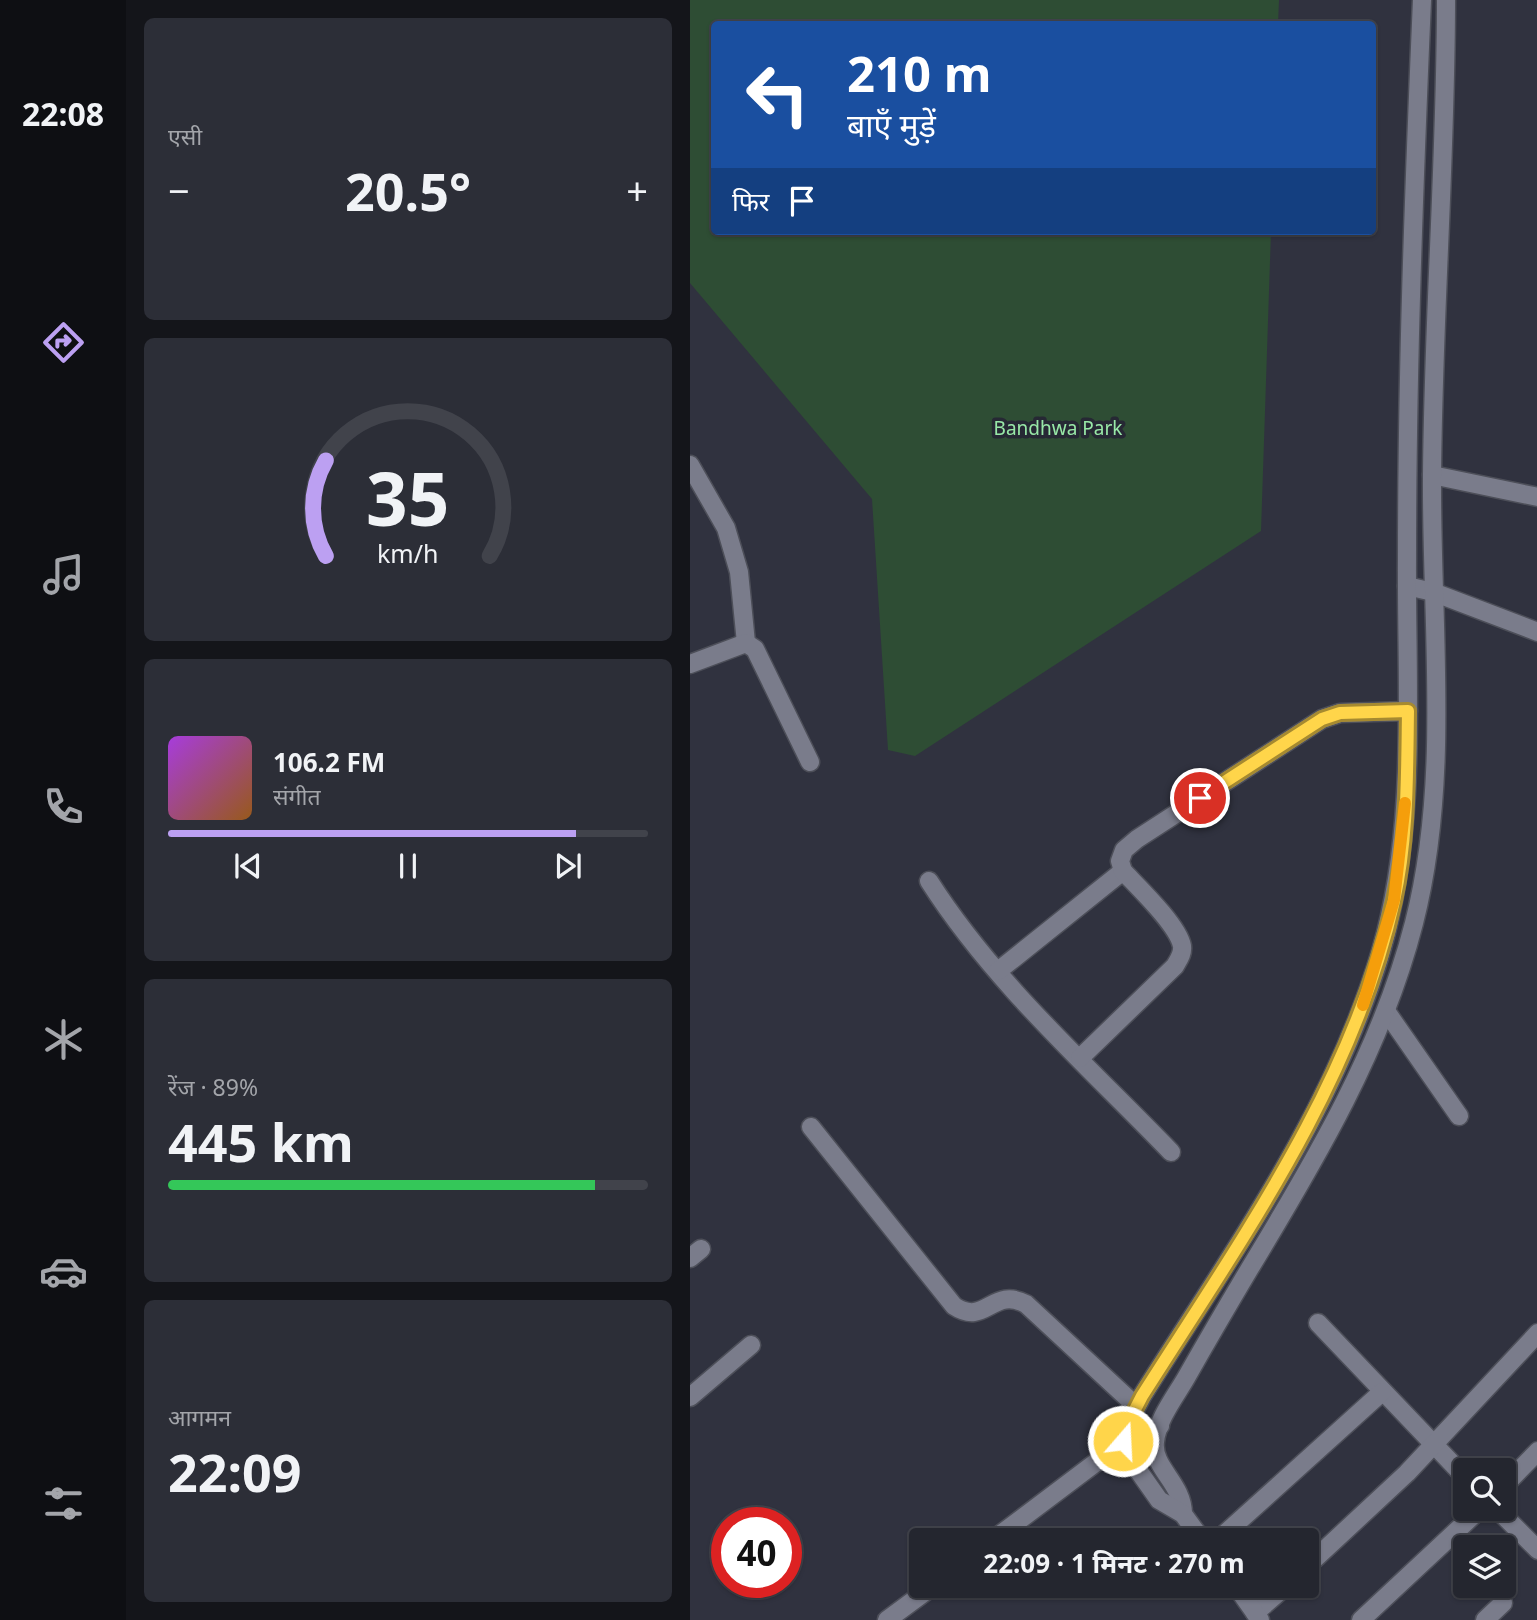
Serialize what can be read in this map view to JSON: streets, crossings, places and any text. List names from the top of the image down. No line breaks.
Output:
{"parks":["Bandhwa Park"],"page":{"tabs":"22:08","tile":["एसी",["रेंज · 89%","445 km"],["आगमन","22:09"]],"turn":["210 m","बाएँ मुड़ें"],"heat":["−","20.5°","+"],"then":"फिर","song":["106.2 FM","संगीत"],"limit":"40","trip":"22:09 · 1 मिनट · 270 m","gauge":["35","km/h"]}}
